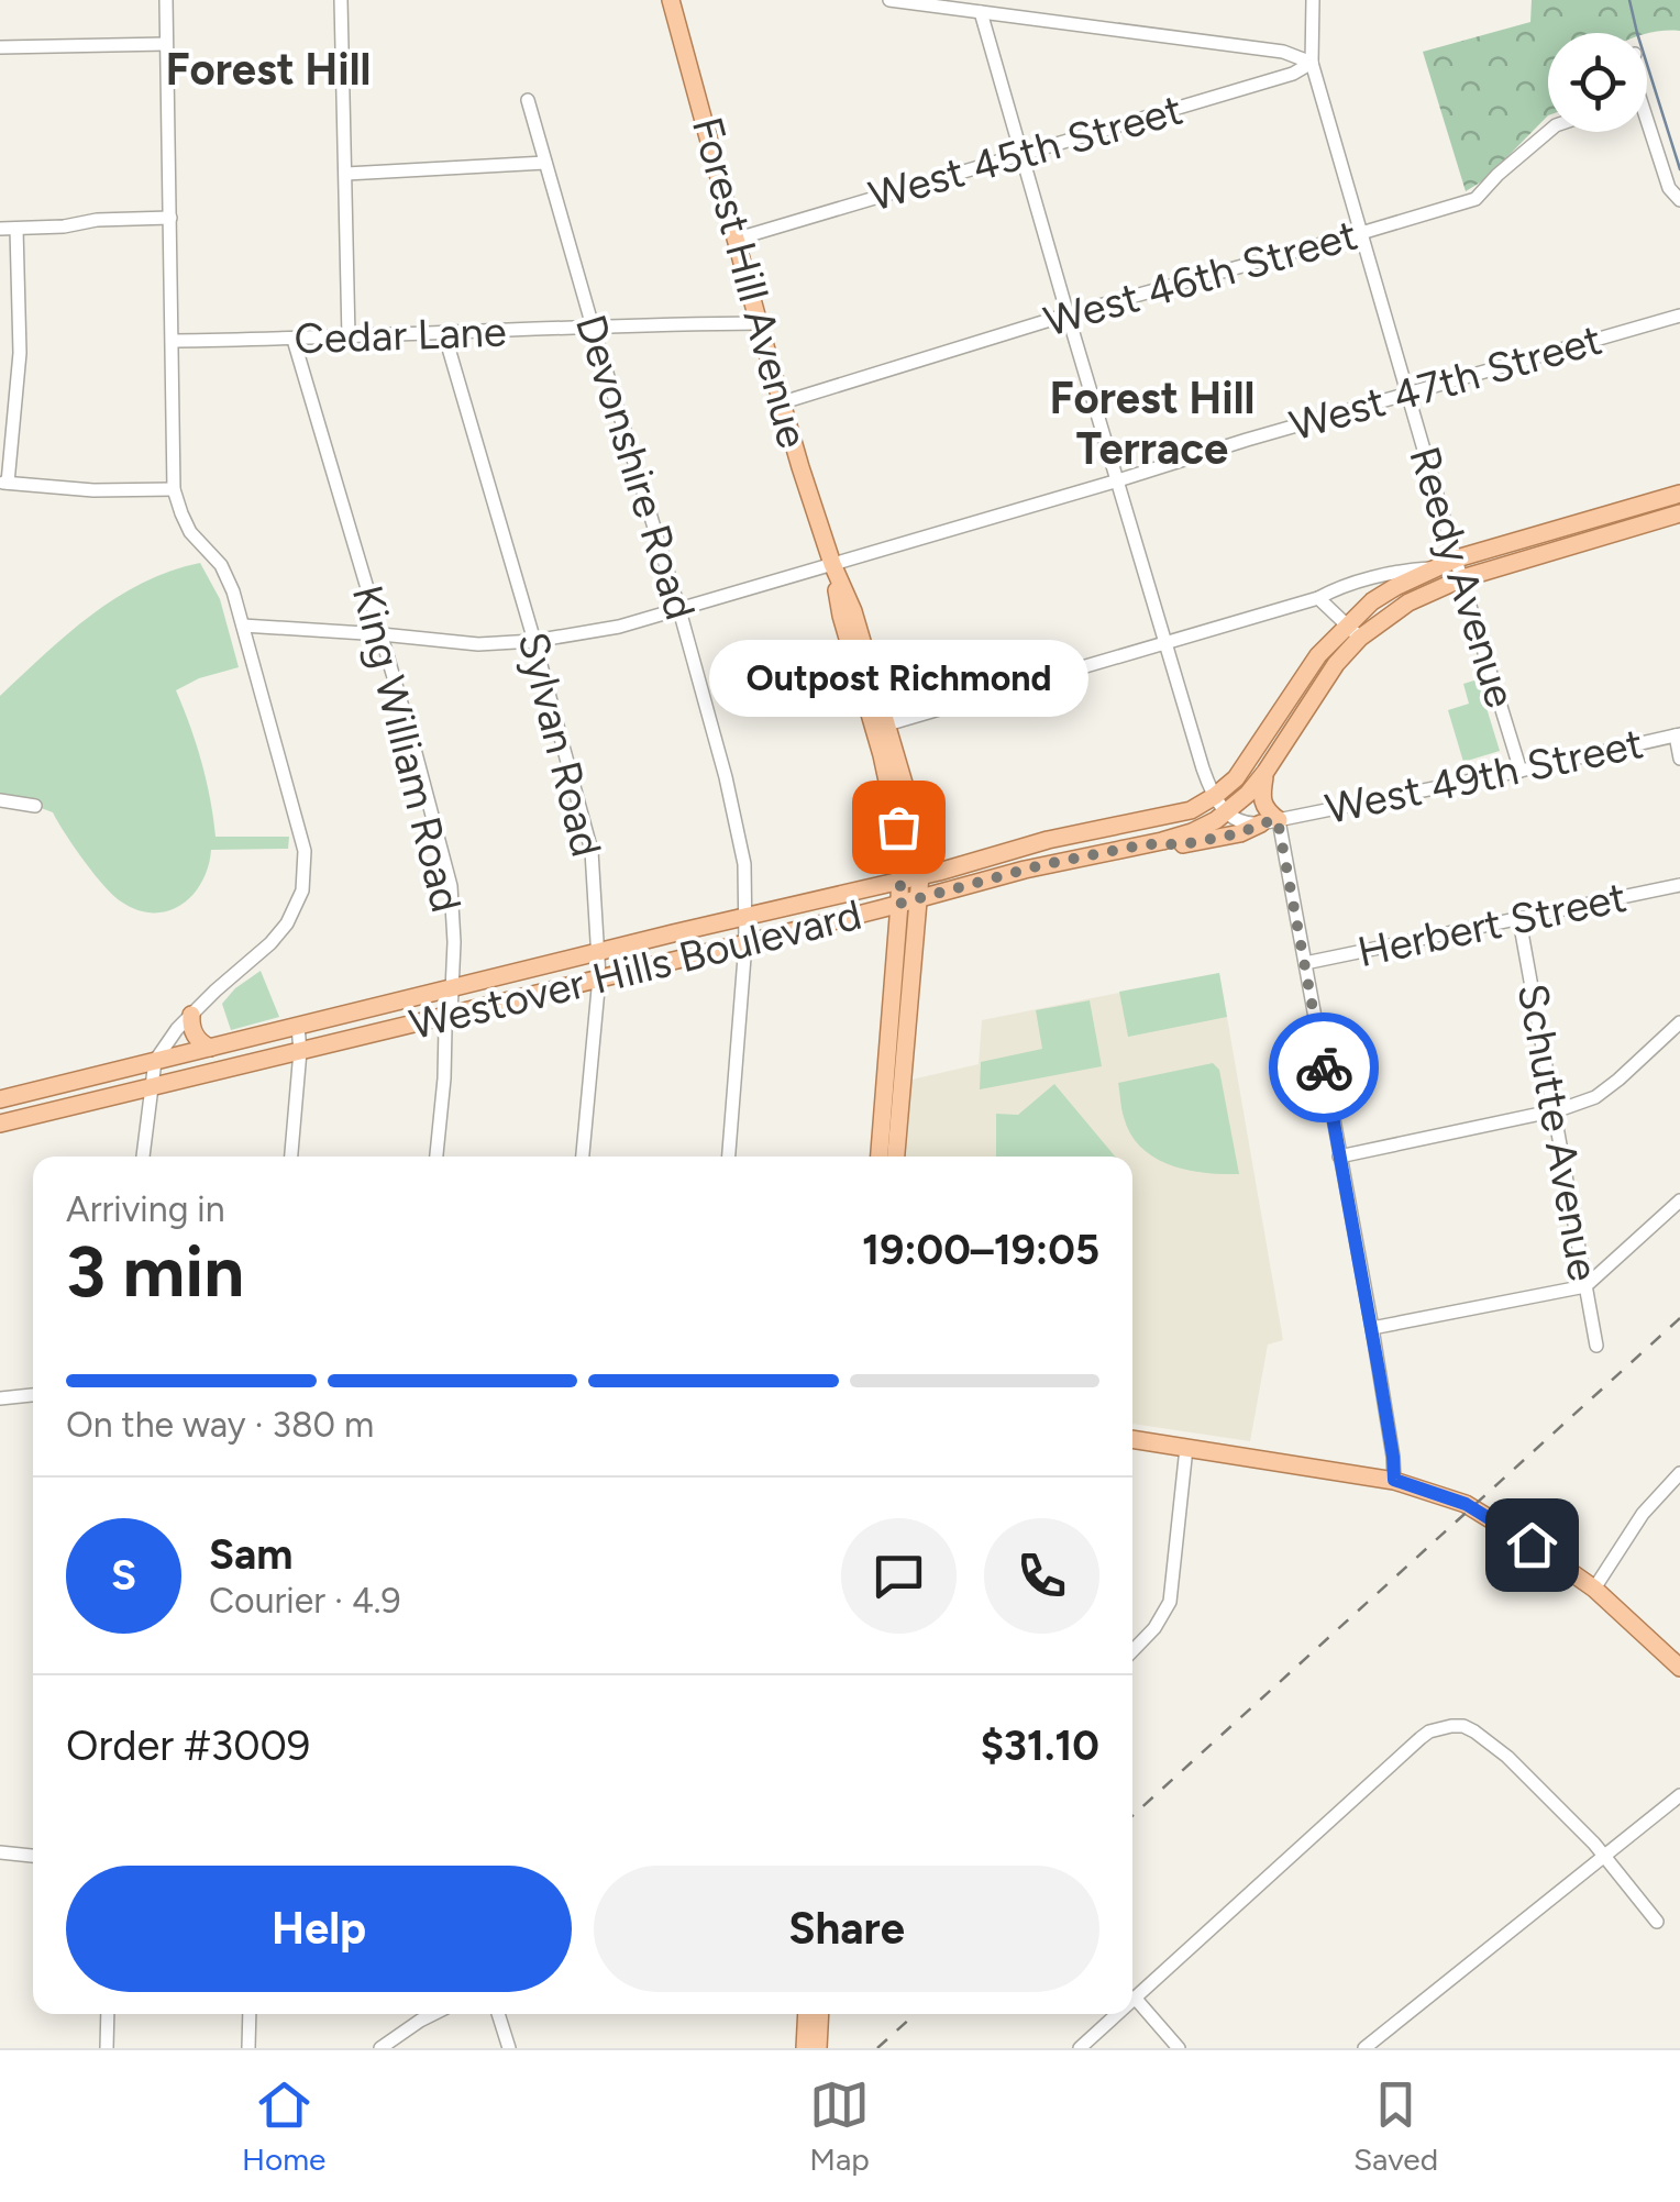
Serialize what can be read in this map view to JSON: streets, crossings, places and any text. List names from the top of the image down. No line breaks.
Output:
{"streets":{"main road":["Forest Hill Avenue","Westover Hills Boulevard"],"street":["West 45th Street","West 46th Street","Cedar Lane","West 47th Street","Devonshire Road","Reedy Avenue","Sylvan Road","King William Road","West 49th Street","Herbert Street","Schutte Avenue"]},"crossings":[["West 45th Street","Forest Hill Avenue"],["West 45th Street","Reedy Avenue"],["West 46th Street","Forest Hill Avenue"],["West 46th Street","Reedy Avenue"],["Forest Hill Avenue","Cedar Lane"],["Forest Hill Avenue","West 47th Street"],["Forest Hill Avenue","Westover Hills Boulevard"],["Cedar Lane","Devonshire Road"],["Cedar Lane","Sylvan Road"],["Cedar Lane","King William Road"],["West 47th Street","Devonshire Road"],["West 47th Street","Reedy Avenue"],["West 47th Street","Sylvan Road"],["West 47th Street","King William Road"],["Devonshire Road","Westover Hills Boulevard"],["Reedy Avenue","West 49th Street"],["Reedy Avenue","Westover Hills Boulevard"],["Sylvan Road","Westover Hills Boulevard"],["King William Road","Westover Hills Boulevard"],["West 49th Street","Westover Hills Boulevard"],["Herbert Street","Schutte Avenue"]],"districts":["Forest Hill","Forest Hill Terrace"],"places":["Outpost Richmond"],"page":{"bubble":"Outpost Richmond","heading":["3 min","Arriving in","19:00–19:05"],"panel":["Sam","Courier · 4.9","Order #3009","$31.10"],"bar":"On the way · 380 m","round":"S","buttons":["Help","Share"],"tabs":["Home","Map","Saved"]}}
